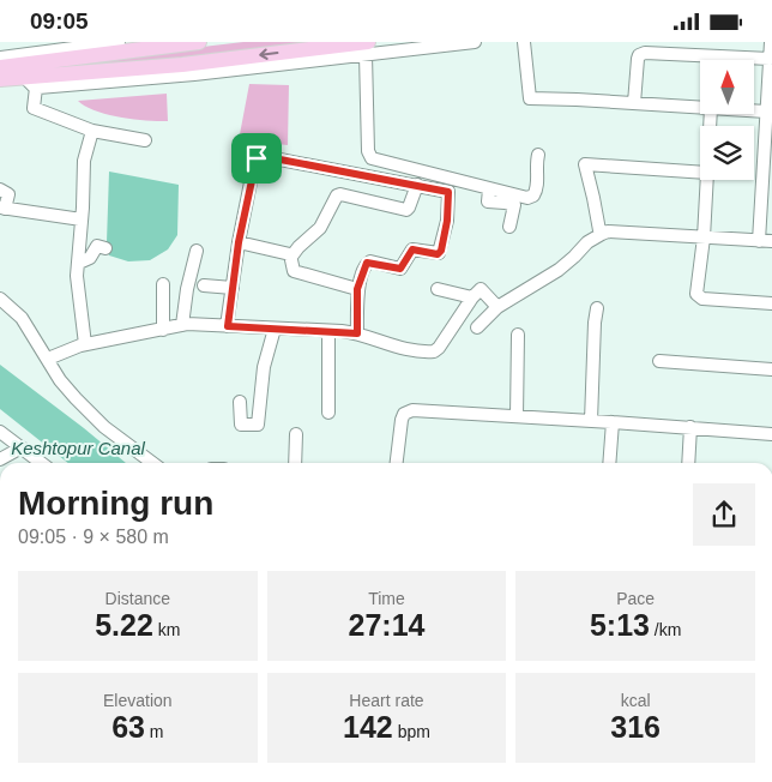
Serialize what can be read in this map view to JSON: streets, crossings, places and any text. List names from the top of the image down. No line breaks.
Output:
{"water":["Keshtopur Canal"],"north":"top","page":{"status":"09:05","heading":["Morning run","09:05 · 9 × 580 m"],"stats":[["Distance","5.22 km"],["Time","27:14"],["Pace","5:13 /km"],["Elevation","63 m"],["Heart rate","142 bpm"],["kcal","316"]]}}
